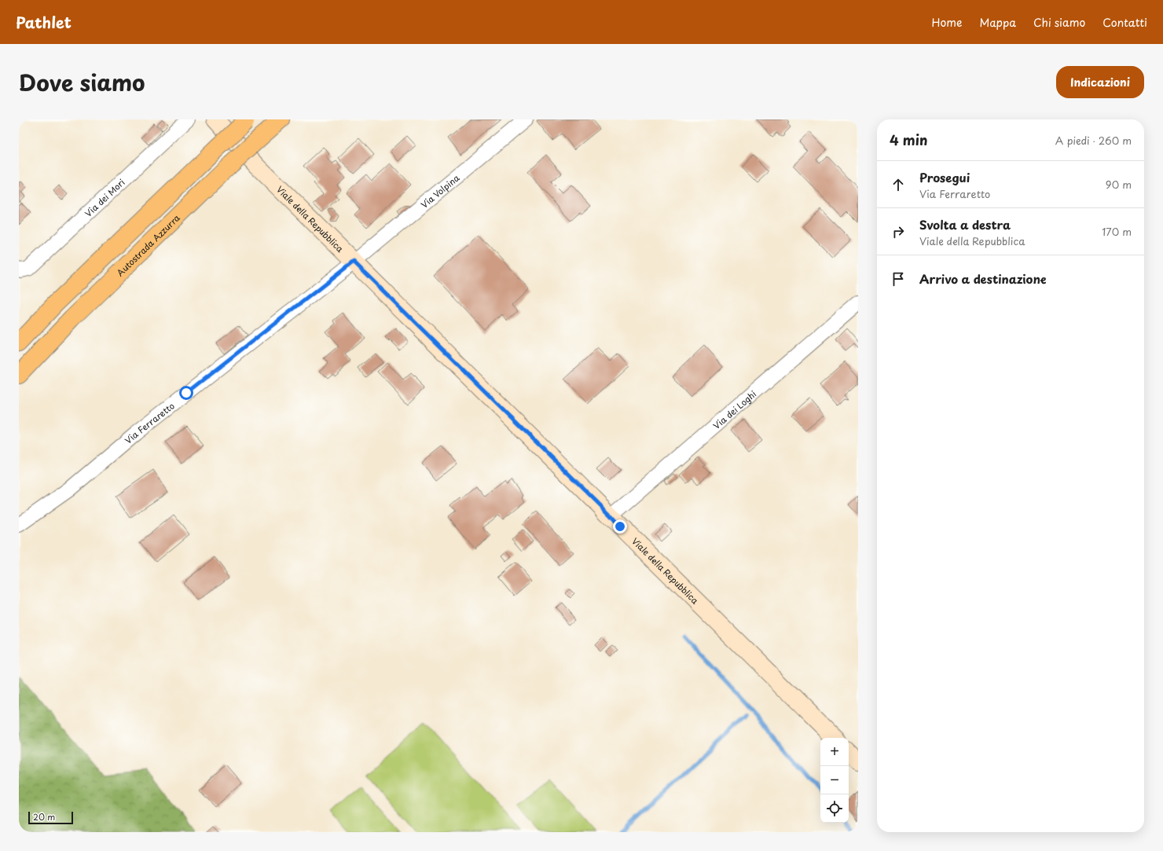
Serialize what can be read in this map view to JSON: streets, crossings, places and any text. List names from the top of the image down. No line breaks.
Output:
{"streets":{"highway":["Autostrada Azzurra"],"main road":["Viale della Repubblica"],"street":["Via Volpina","Via dei Mori","Via dei Loghi","Via Ferraretto"]},"crossings":[["Via Volpina","Viale della Repubblica"],["Via Volpina","Via Ferraretto"],["Viale della Repubblica","Via dei Loghi"],["Viale della Repubblica","Via Ferraretto"]],"scale_bar":"20 m","page":{"header":"Pathlet","nav":["Home","Mappa","Chi siamo","Contatti"],"title":"Dove siamo","buttons":"Indicazioni","heading":["4 min","A piedi · 260 m"],"list":[["Prosegui","Via Ferraretto","90 m"],["Svolta a destra","Viale della Repubblica","170 m"],"Arrivo a destinazione"],"map_buttons":["+","−"],"scale":"20 m"}}
